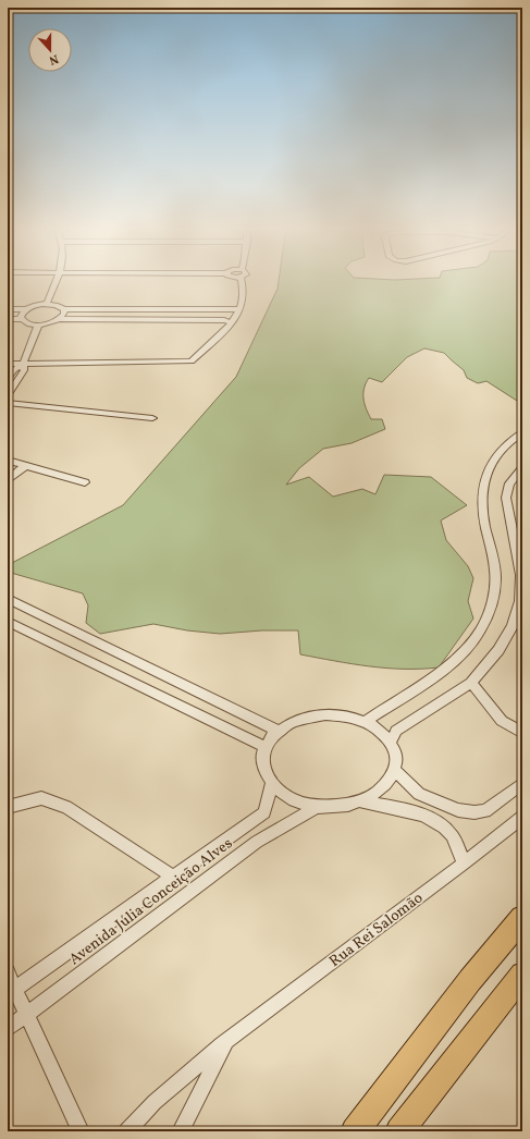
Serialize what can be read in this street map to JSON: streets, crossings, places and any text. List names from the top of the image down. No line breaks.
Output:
{"streets":{"street":["Avenida Júlia Conceição Alves","Rua Rei Salomão"]},"north":"bottom"}
